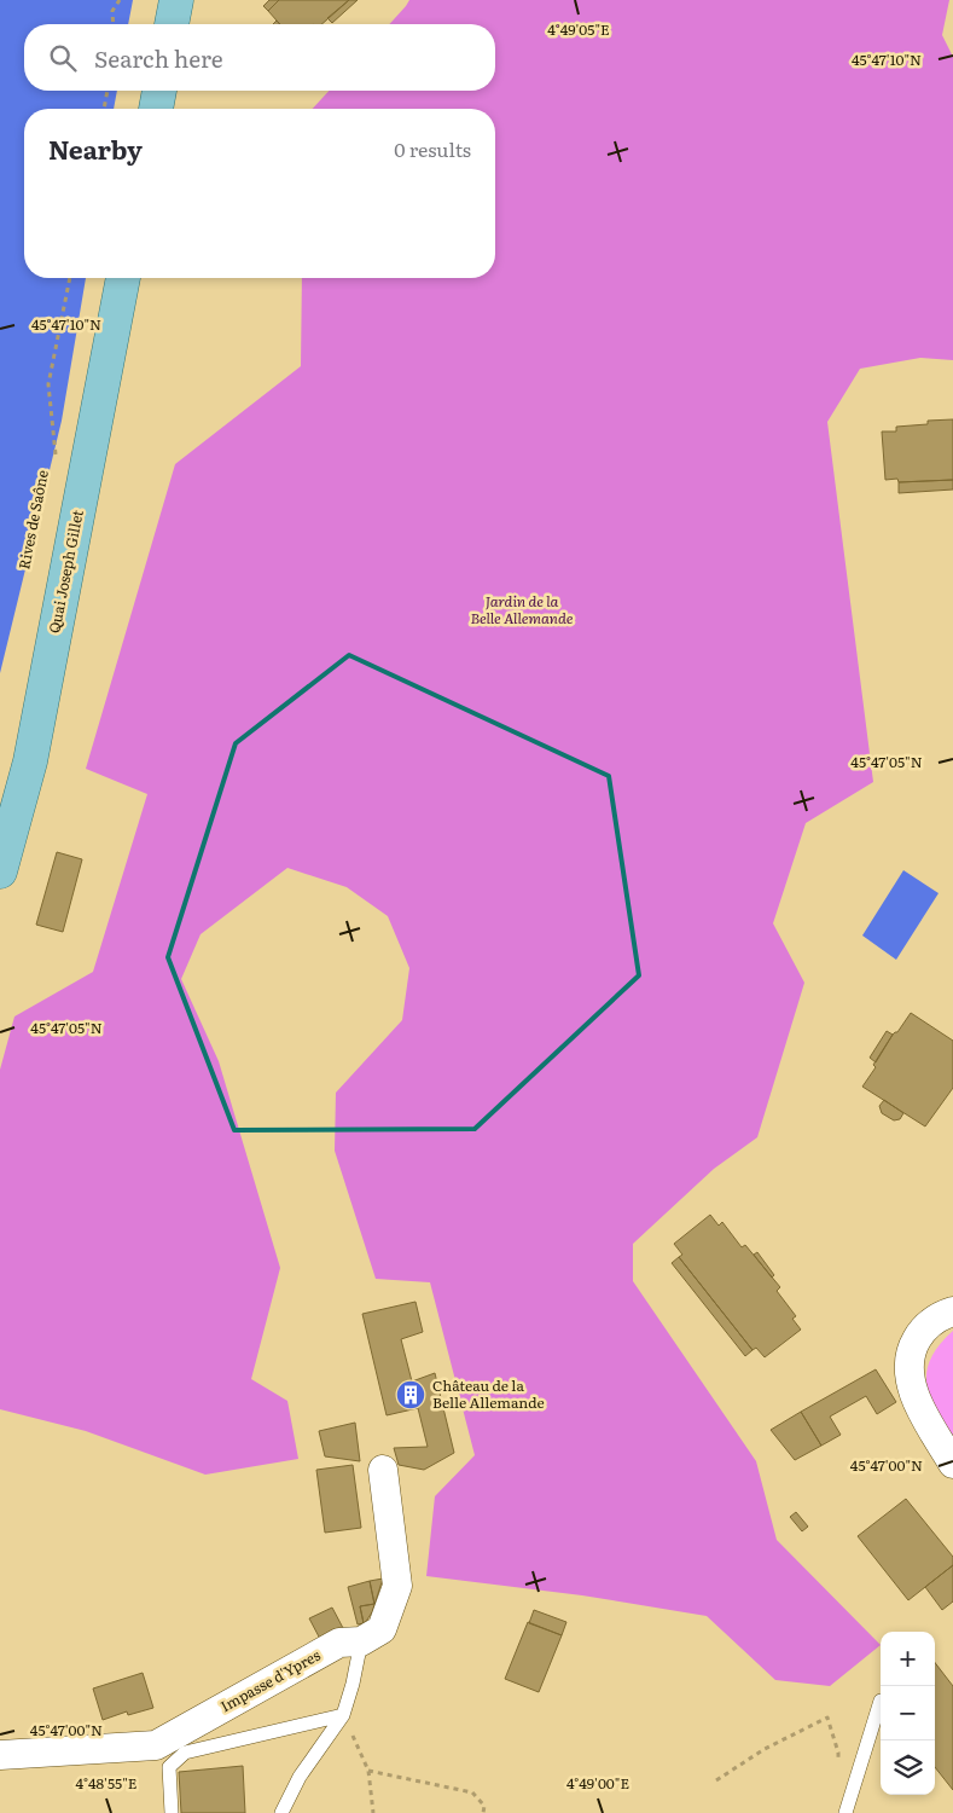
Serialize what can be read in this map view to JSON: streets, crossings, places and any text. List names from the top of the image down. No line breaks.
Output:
{"streets":{"main road":["Quai Joseph Gillet"],"street":["Impasse d'Ypres"],"path":["Rives de Saône"]},"parks":["Jardin de la Belle Allemande"],"places":{"building":["Château de la Belle Allemande"]},"page":{"search":"Search here","heading":["Nearby","0 results"],"map_buttons":["+","−"]},"coordinates":["4°49'05\"E","45°47'10\"N","45°47'05\"N","45°47'00\"N","4°48'55\"E","4°49'00\"E"]}
